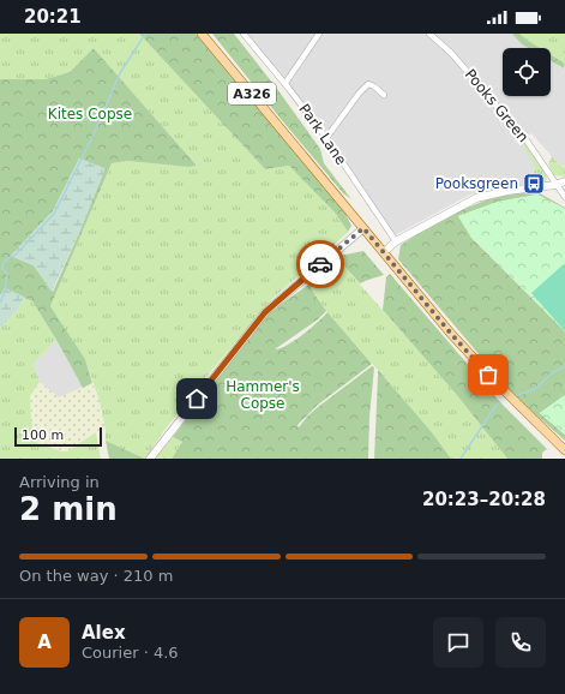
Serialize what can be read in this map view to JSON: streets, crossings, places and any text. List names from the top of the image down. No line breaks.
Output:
{"streets":{"main road":["A326"],"street":["Pooks Green","Park Lane"]},"parks":["Kites Copse","Hammer's Copse"],"places":{"bus stop":["Pooksgreen"]},"scale_bar":"100 m","page":{"status":"20:21","scale":"100 m","heading":["2 min","Arriving in","20:23–20:28"],"panel":["Alex","Courier · 4.6"],"bar":"On the way · 210 m","round":"A"}}
